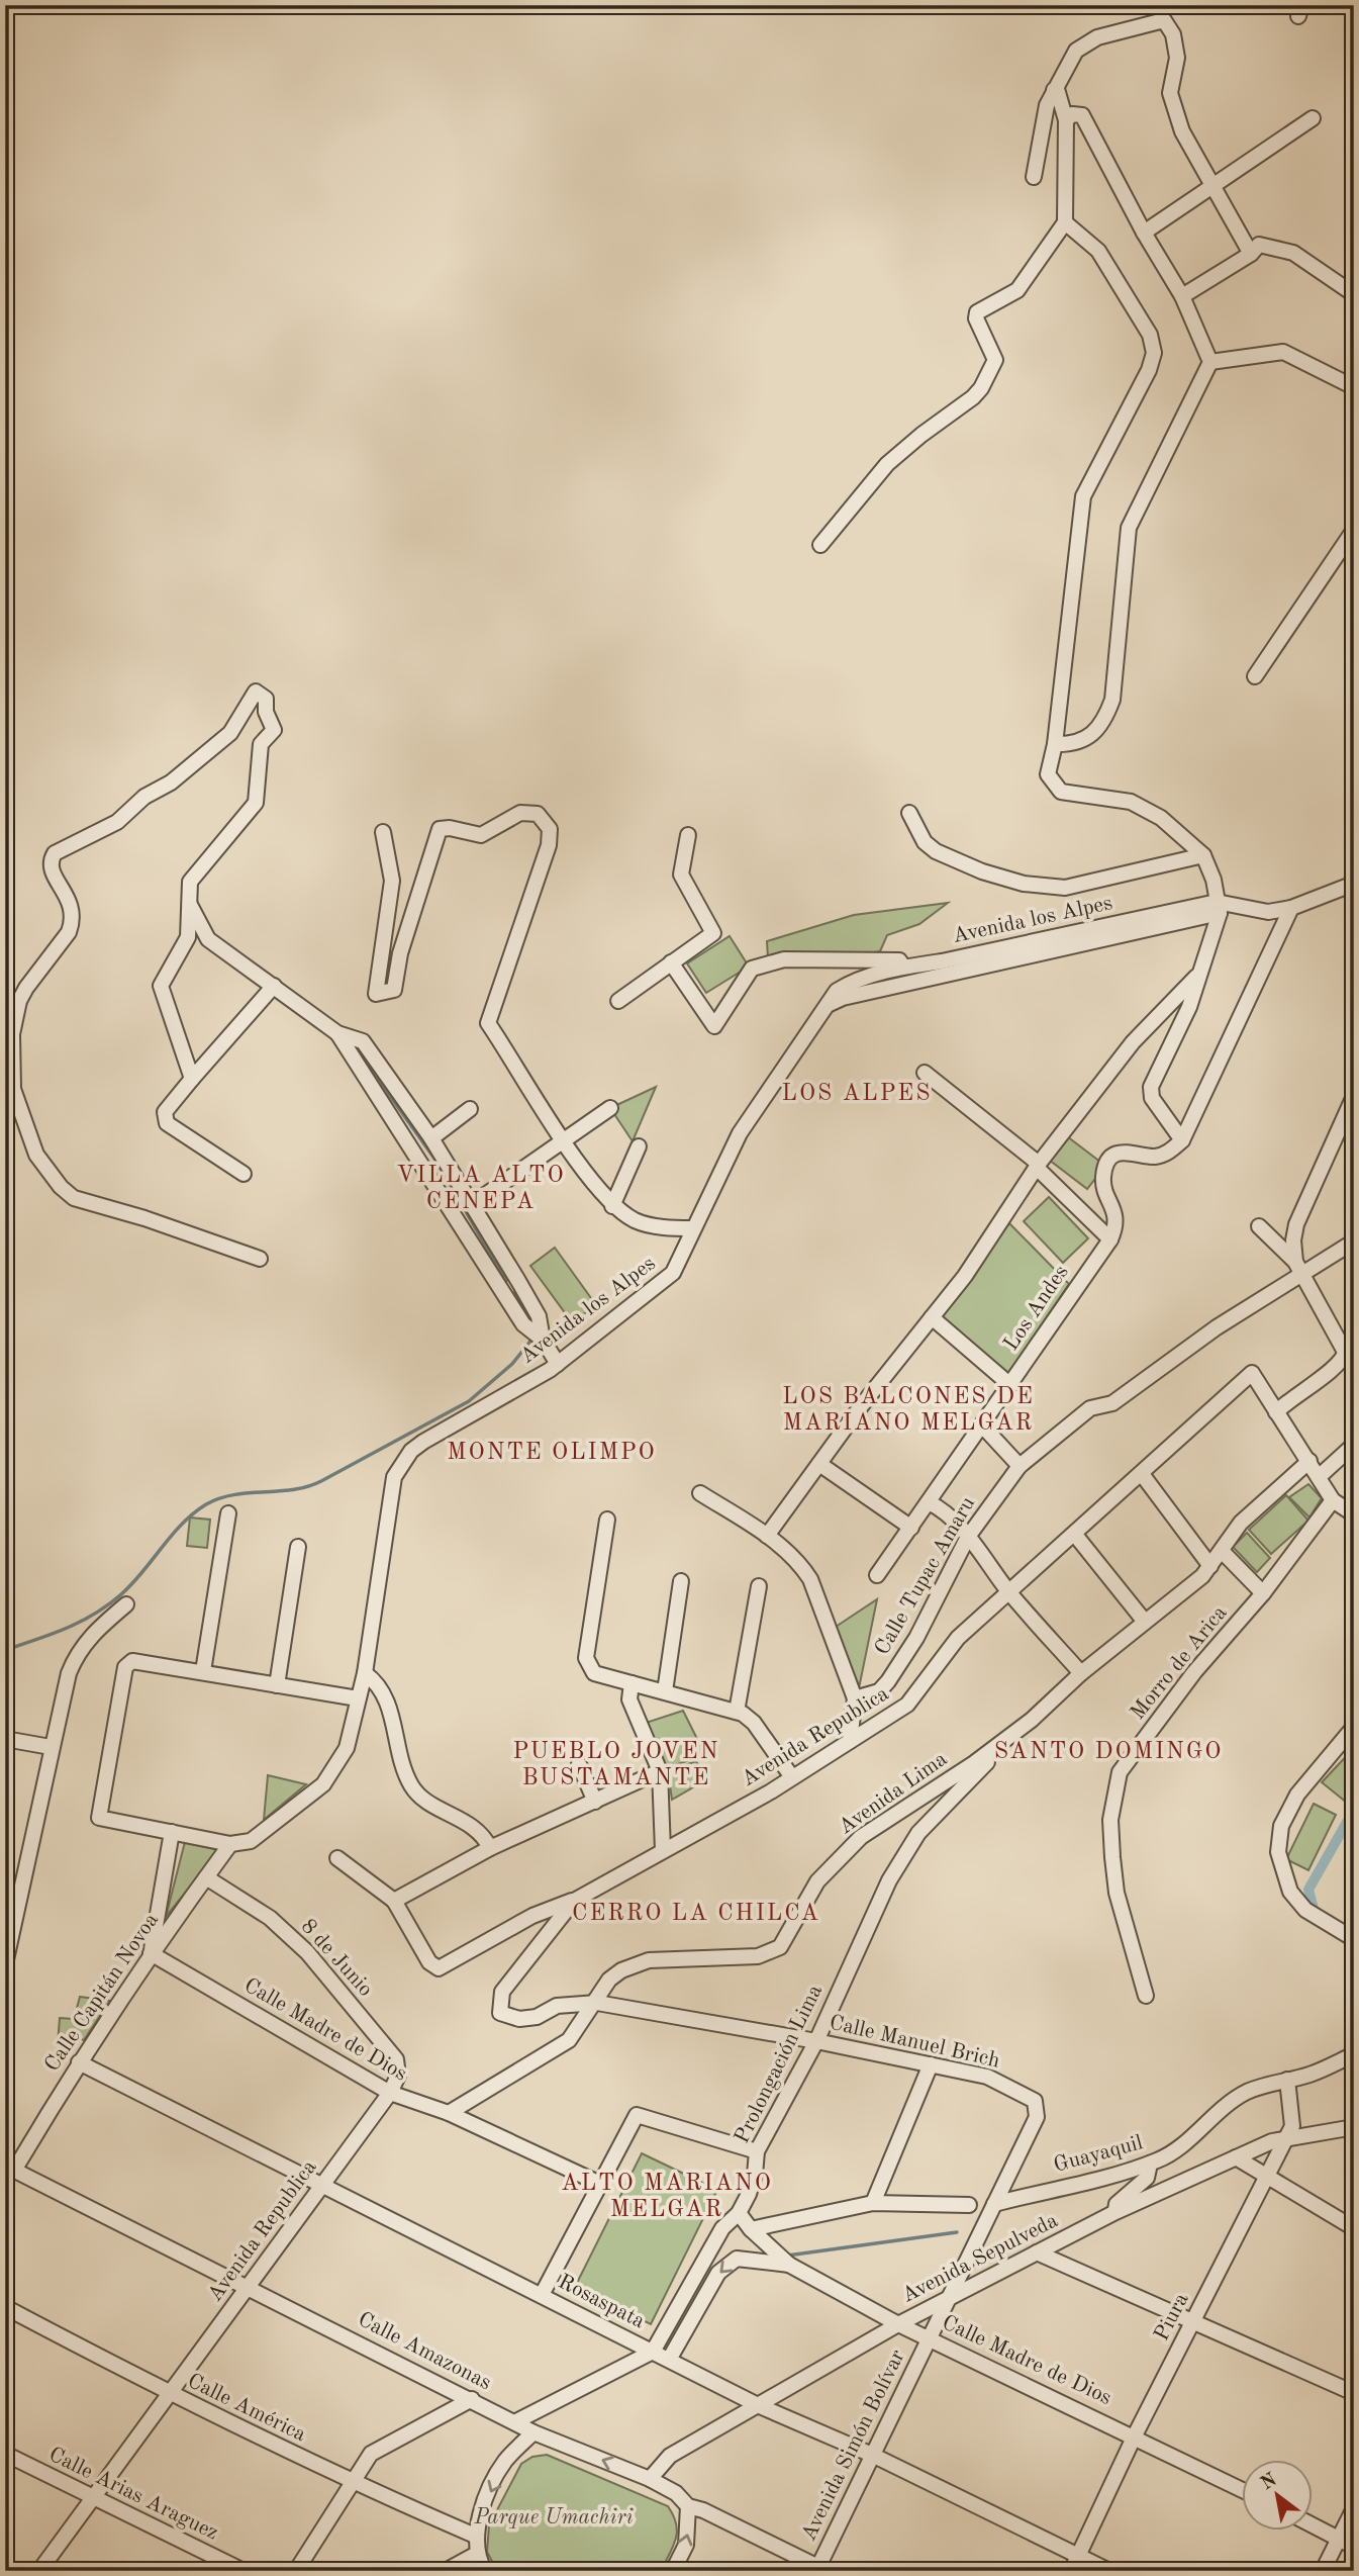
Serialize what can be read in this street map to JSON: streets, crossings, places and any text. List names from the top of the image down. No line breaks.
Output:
{"streets":{"street":["Avenida los Alpes","Los Andes","Calle Tupac Amaru","Morro de Arica","Avenida Republica","Avenida Lima","8 de Junio","Calle Capitán Novoa","Calle Madre de Dios","Calle Manuel Brich","Prolongación Lima","Guayaquil","Avenida Sepulveda","Rosaspata","Piura","Calle Amazonas","Calle América","Avenida Simón Bolívar","Calle Arias Araguez"]},"crossings":[["Avenida los Alpes","Calle Capitán Novoa"],["Avenida Republica","Avenida Lima"],["Avenida Republica","8 de Junio"],["Avenida Republica","Calle Madre de Dios"],["Avenida Republica","Calle Manuel Brich"],["Avenida Republica","Rosaspata"],["Avenida Republica","Calle Amazonas"],["Avenida Republica","Calle América"],["Avenida Republica","Calle Arias Araguez"],["Avenida Lima","Calle Madre de Dios"],["Avenida Lima","Calle Manuel Brich"],["Avenida Lima","Prolongación Lima"],["8 de Junio","Calle Capitán Novoa"],["8 de Junio","Calle Madre de Dios"],["Calle Capitán Novoa","Calle Madre de Dios"],["Calle Capitán Novoa","Rosaspata"],["Calle Capitán Novoa","Calle Amazonas"],["Calle Madre de Dios","Prolongación Lima"],["Calle Madre de Dios","Avenida Sepulveda"],["Calle Madre de Dios","Piura"],["Calle Madre de Dios","Avenida Simón Bolívar"],["Calle Manuel Brich","Prolongación Lima"],["Calle Manuel Brich","Avenida Simón Bolívar"],["Prolongación Lima","Rosaspata"],["Guayaquil","Piura"],["Guayaquil","Avenida Simón Bolívar"],["Avenida Sepulveda","Rosaspata"],["Avenida Sepulveda","Piura"],["Avenida Sepulveda","Calle Amazonas"],["Avenida Sepulveda","Avenida Simón Bolívar"],["Rosaspata","Piura"],["Rosaspata","Avenida Simón Bolívar"],["Calle Amazonas","Avenida Simón Bolívar"]],"districts":["LOS ALPES","VILLA ALTO CENEPA","LOS BALCONES DE MARIANO MELGAR","MONTE OLIMPO","PUEBLO JOVEN BUSTAMANTE","SANTO DOMINGO","CERRO LA CHILCA","ALTO MARIANO MELGAR"],"parks":["Parque Umachiri"],"north":"top left"}
